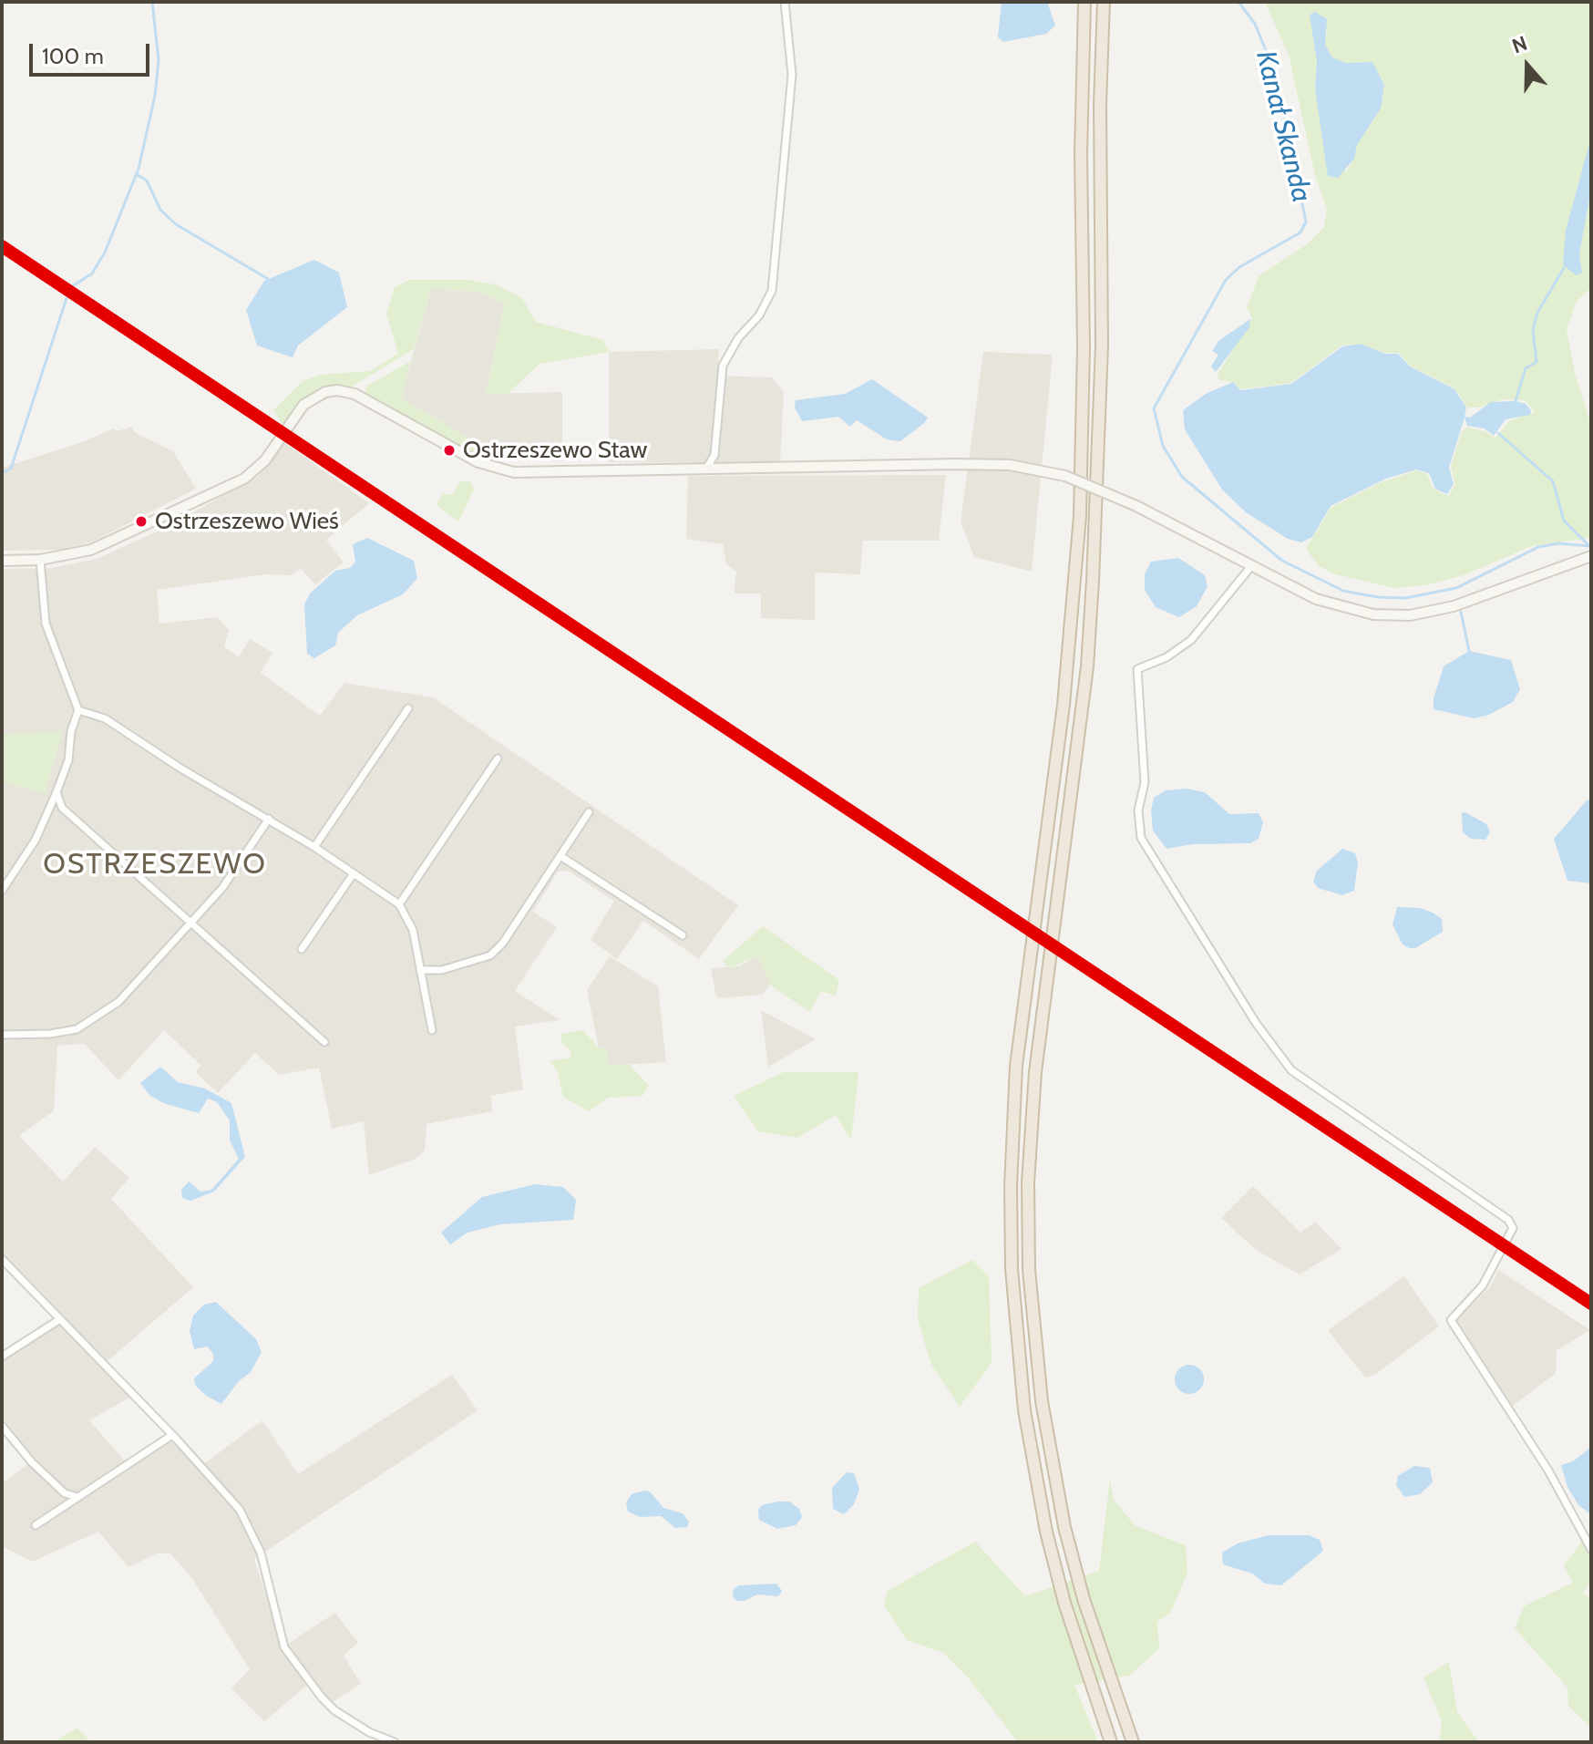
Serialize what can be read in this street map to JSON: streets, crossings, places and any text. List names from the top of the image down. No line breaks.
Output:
{"districts":["OSTRZESZEWO"],"water":["Kanał Skanda"],"places":["Ostrzeszewo Staw","Ostrzeszewo Wieś"],"scale_bar":"100 m","north":"top"}
